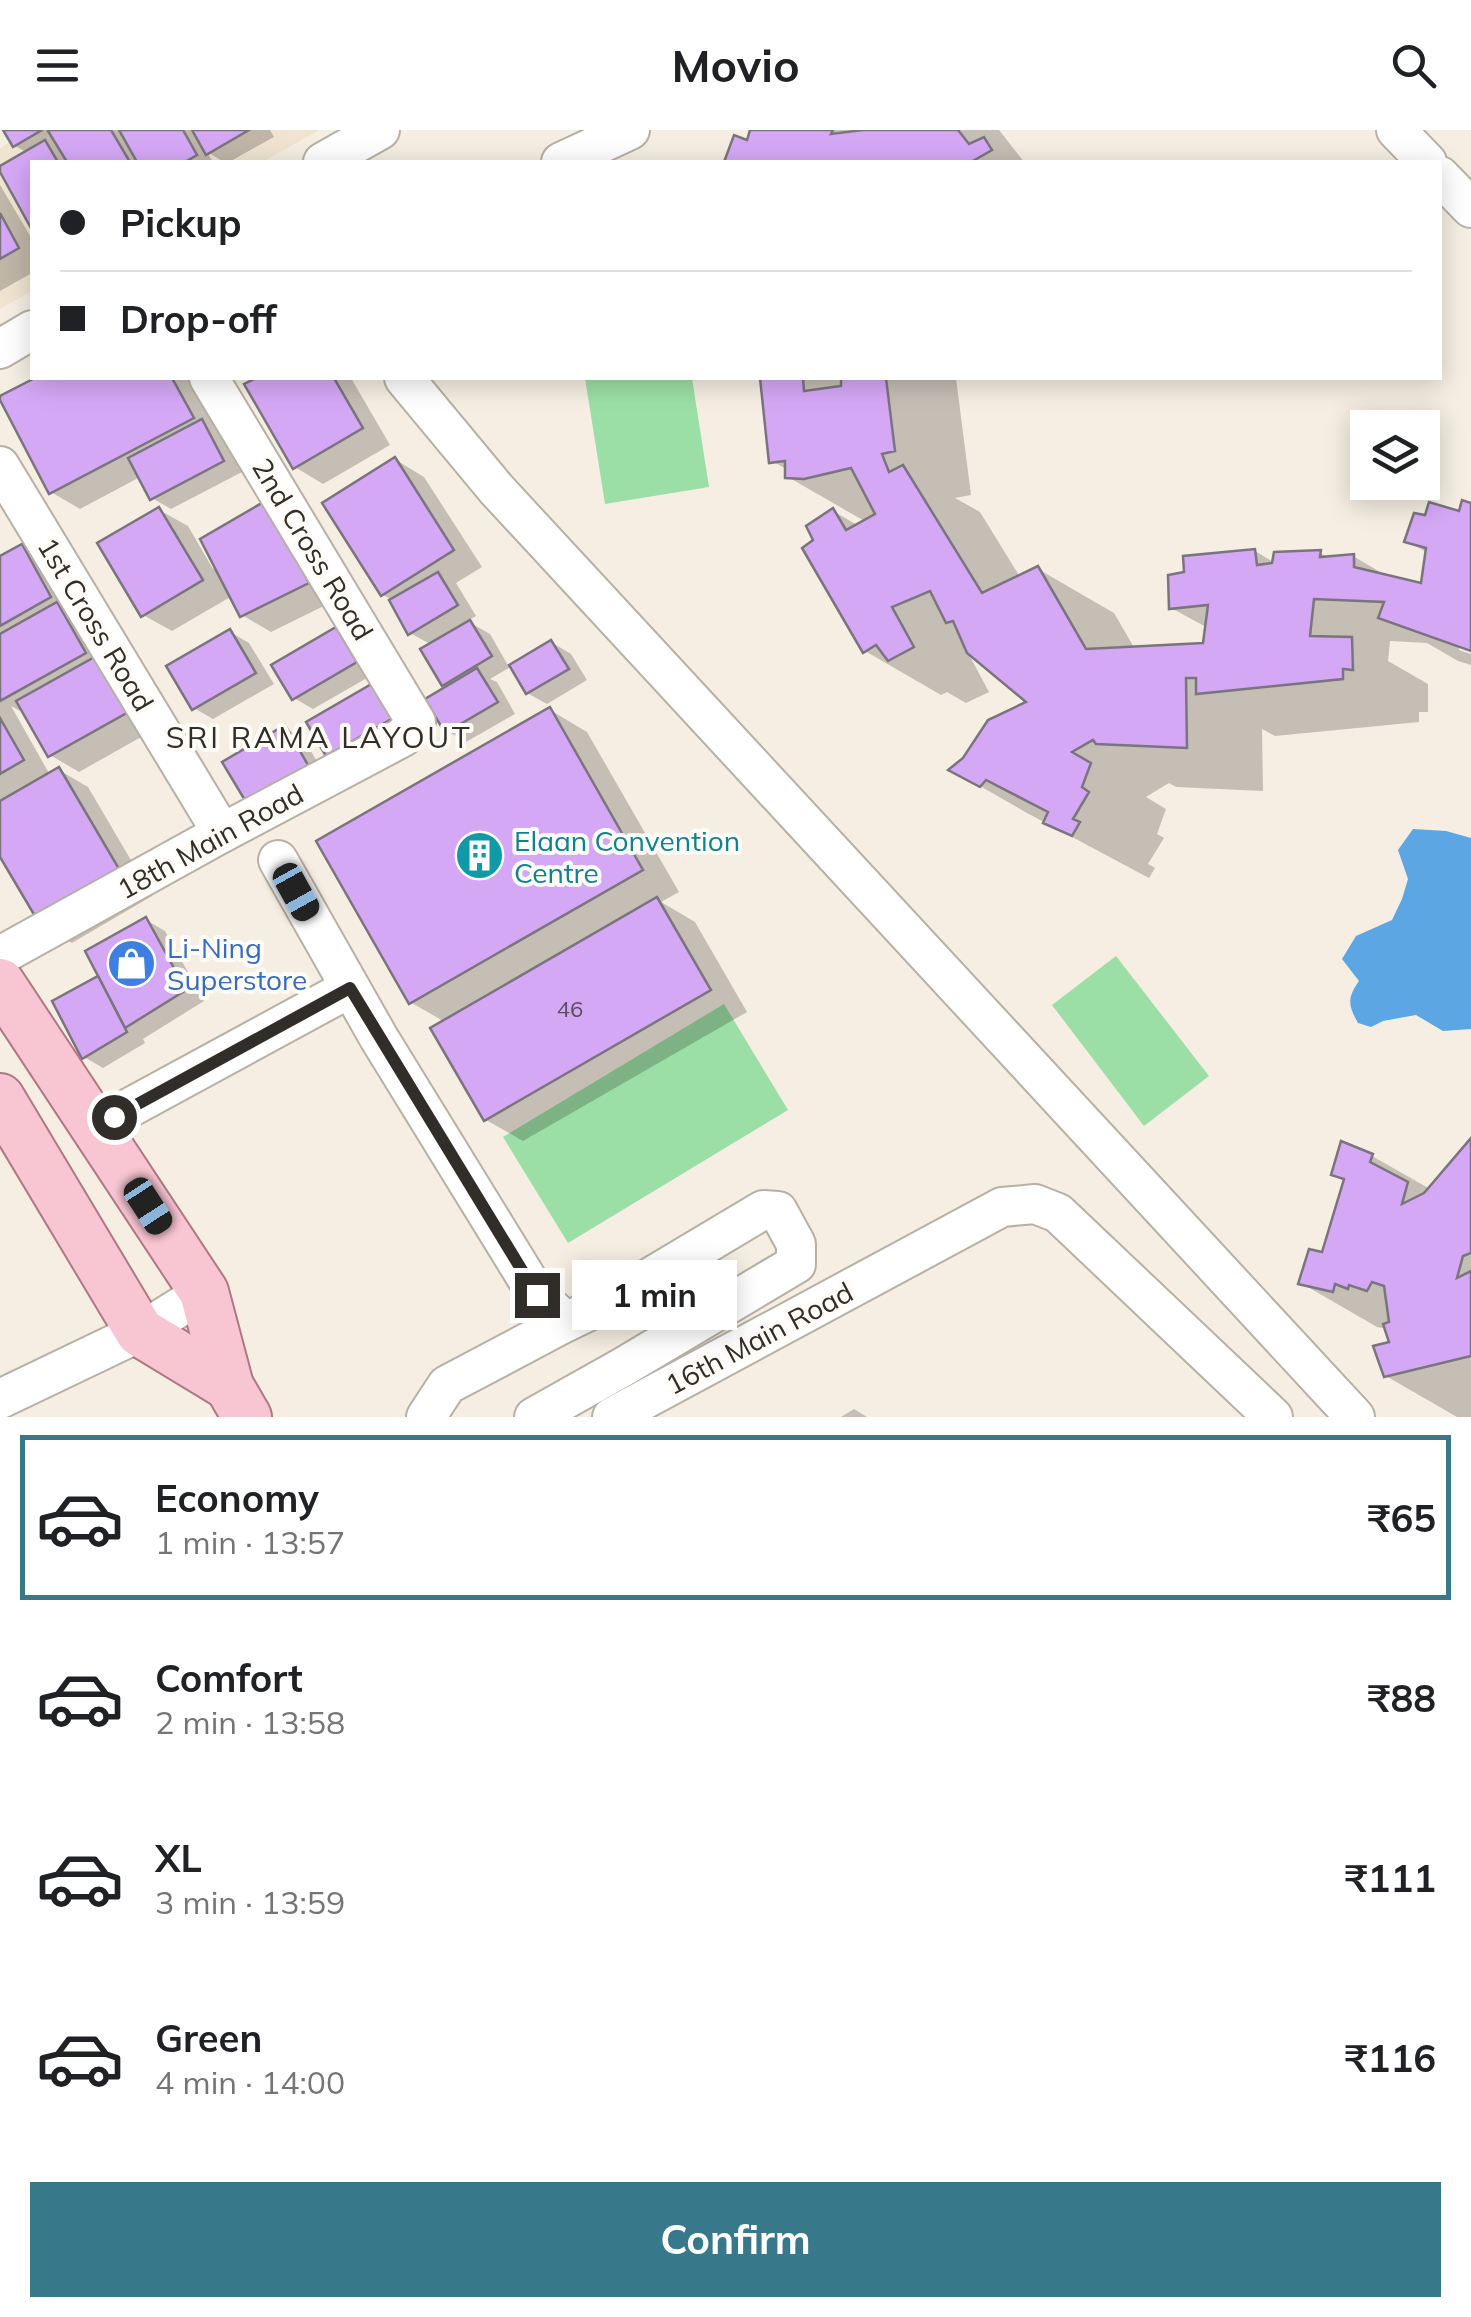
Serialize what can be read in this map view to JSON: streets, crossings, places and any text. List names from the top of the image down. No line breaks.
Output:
{"streets":{"street":["2nd Cross Road","1st Cross Road","18th Main Road","16th Main Road"]},"crossings":[["2nd Cross Road","18th Main Road"],["1st Cross Road","18th Main Road"]],"districts":["SRI RAMA LAYOUT"],"places":{"building":["Elaan Convention Centre"],"shop":["Li-Ning Superstore"]},"house_numbers":["46"],"page":{"header":"Movio","banner":["Pickup","Drop-off"],"bubble":"1 min","list":[{"name":"Economy","note":"1 min · 13:57","value":"₹65"},{"name":"Comfort","note":"2 min · 13:58","value":"₹88"},{"name":"XL","note":"3 min · 13:59","value":"₹111"},{"name":"Green","note":"4 min · 14:00","value":"₹116"}],"buttons":"Confirm"}}
